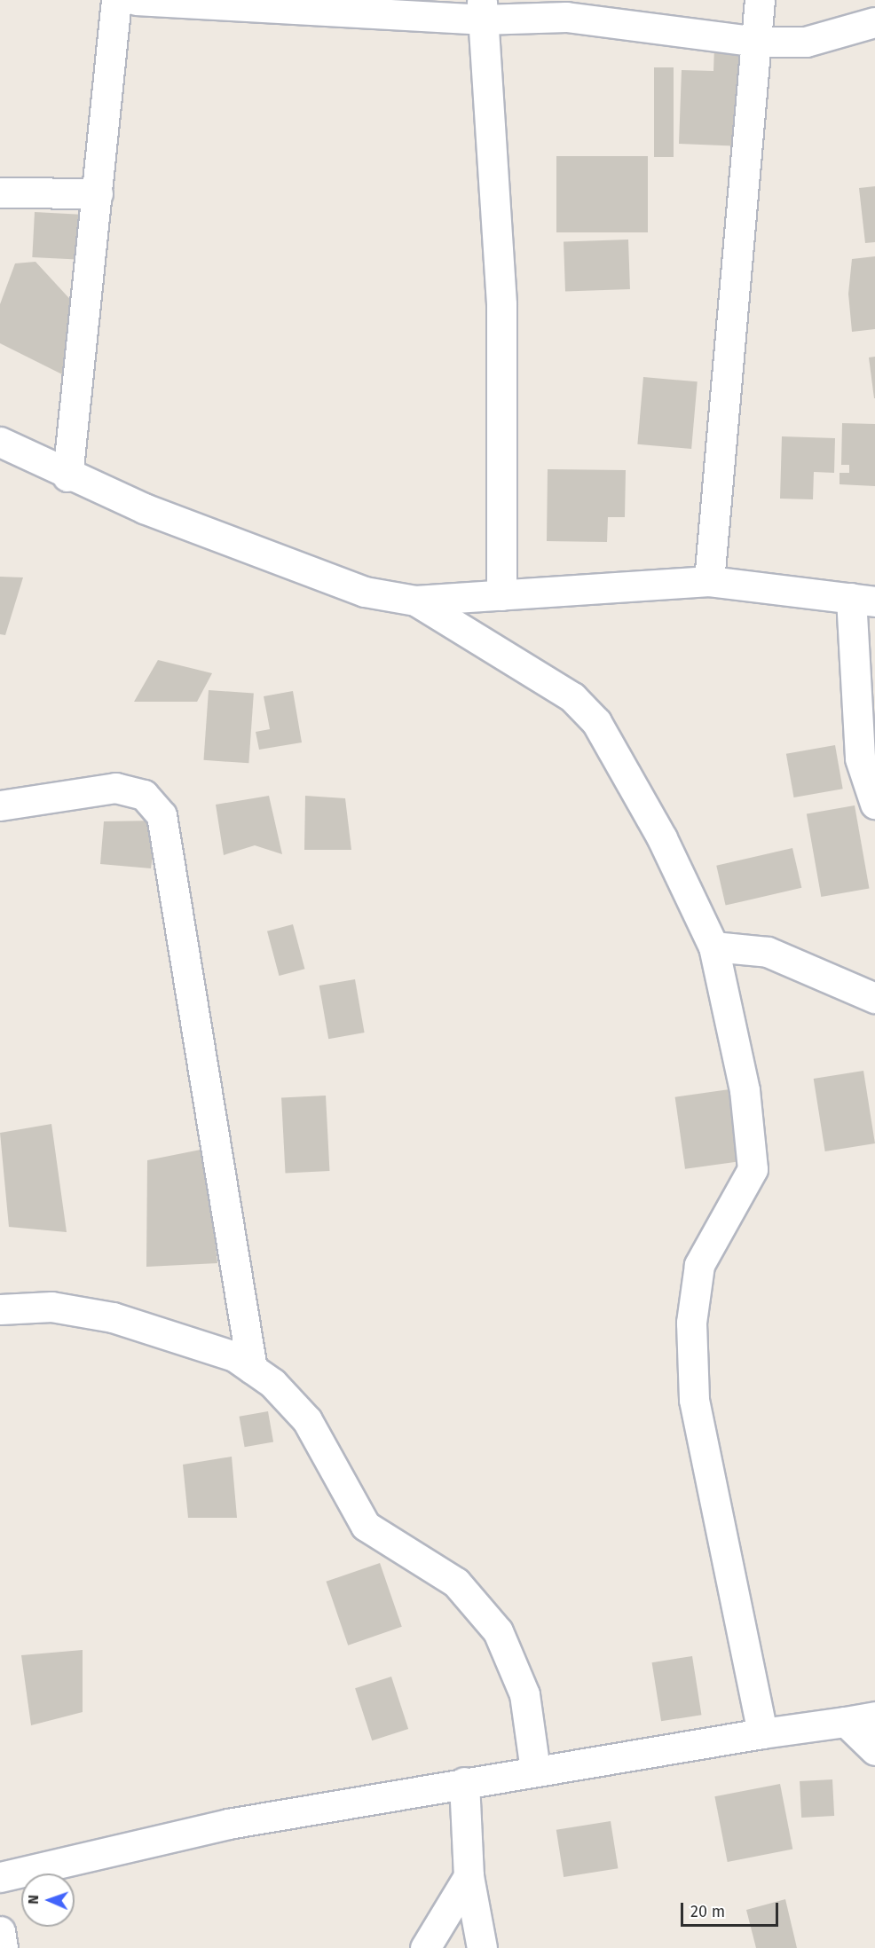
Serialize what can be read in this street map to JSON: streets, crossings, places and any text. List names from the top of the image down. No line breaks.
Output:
{"scale_bar":"20 m","north":"left"}
